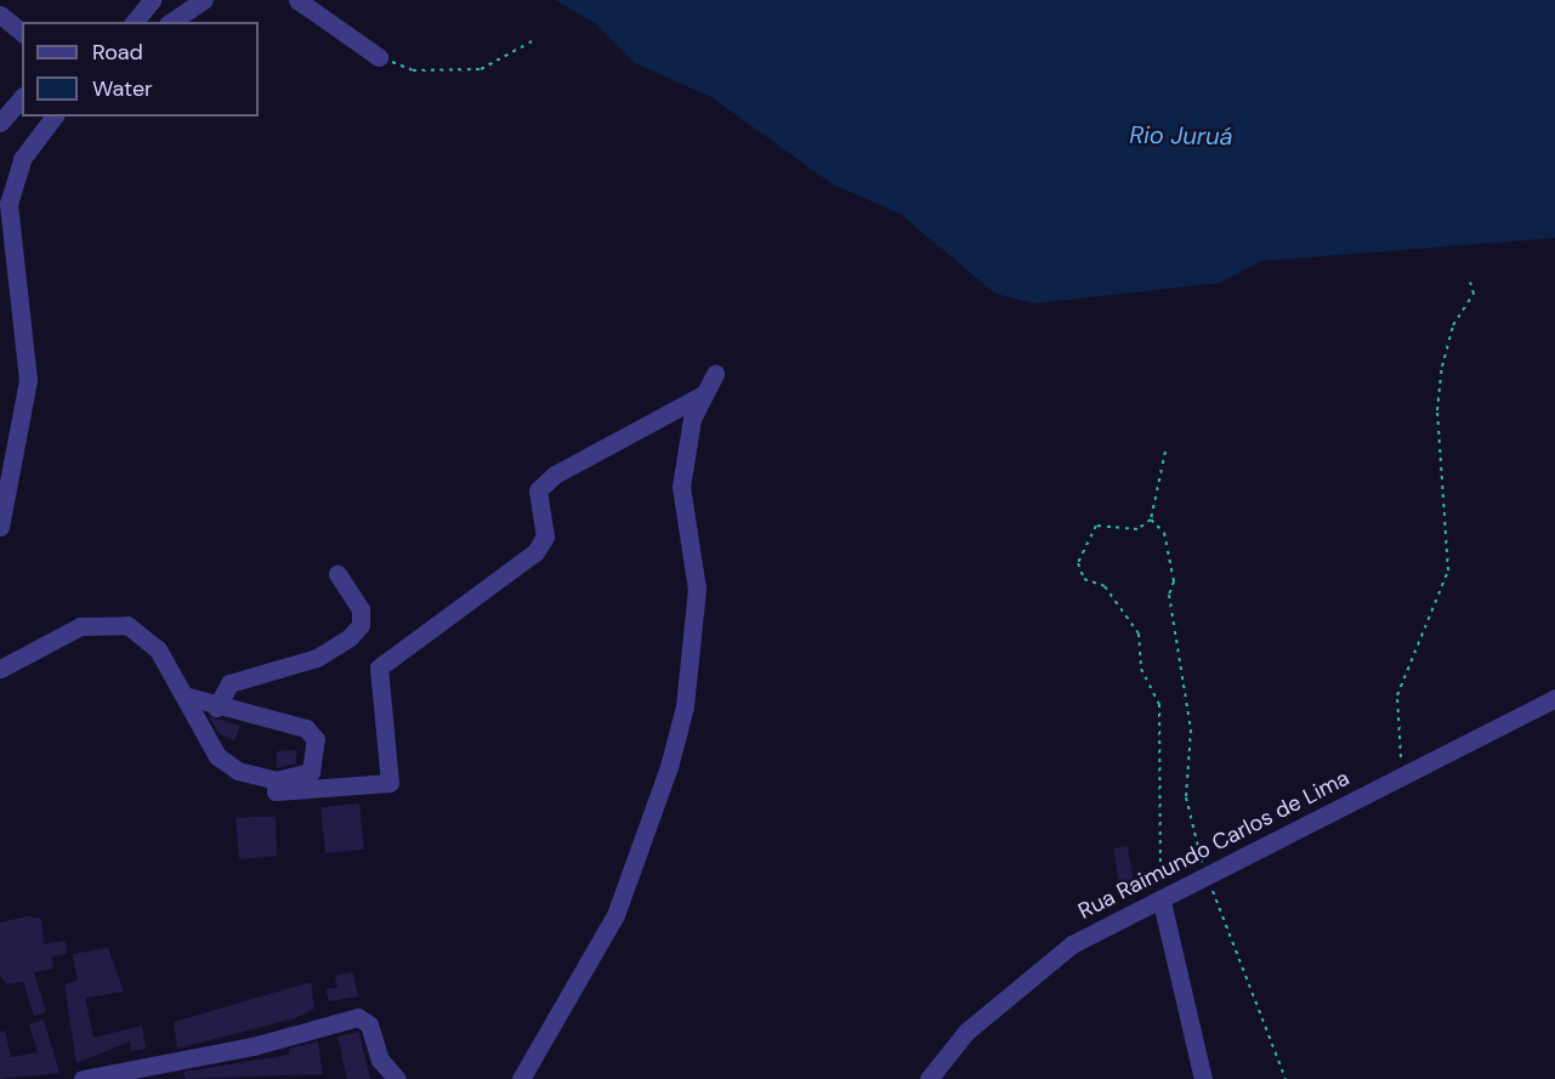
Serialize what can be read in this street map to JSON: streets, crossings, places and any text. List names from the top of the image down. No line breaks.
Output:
{"streets":{"street":["Rua Raimundo Carlos de Lima"]},"water":["Rio Juruá"],"legend":["Road","Water"]}
